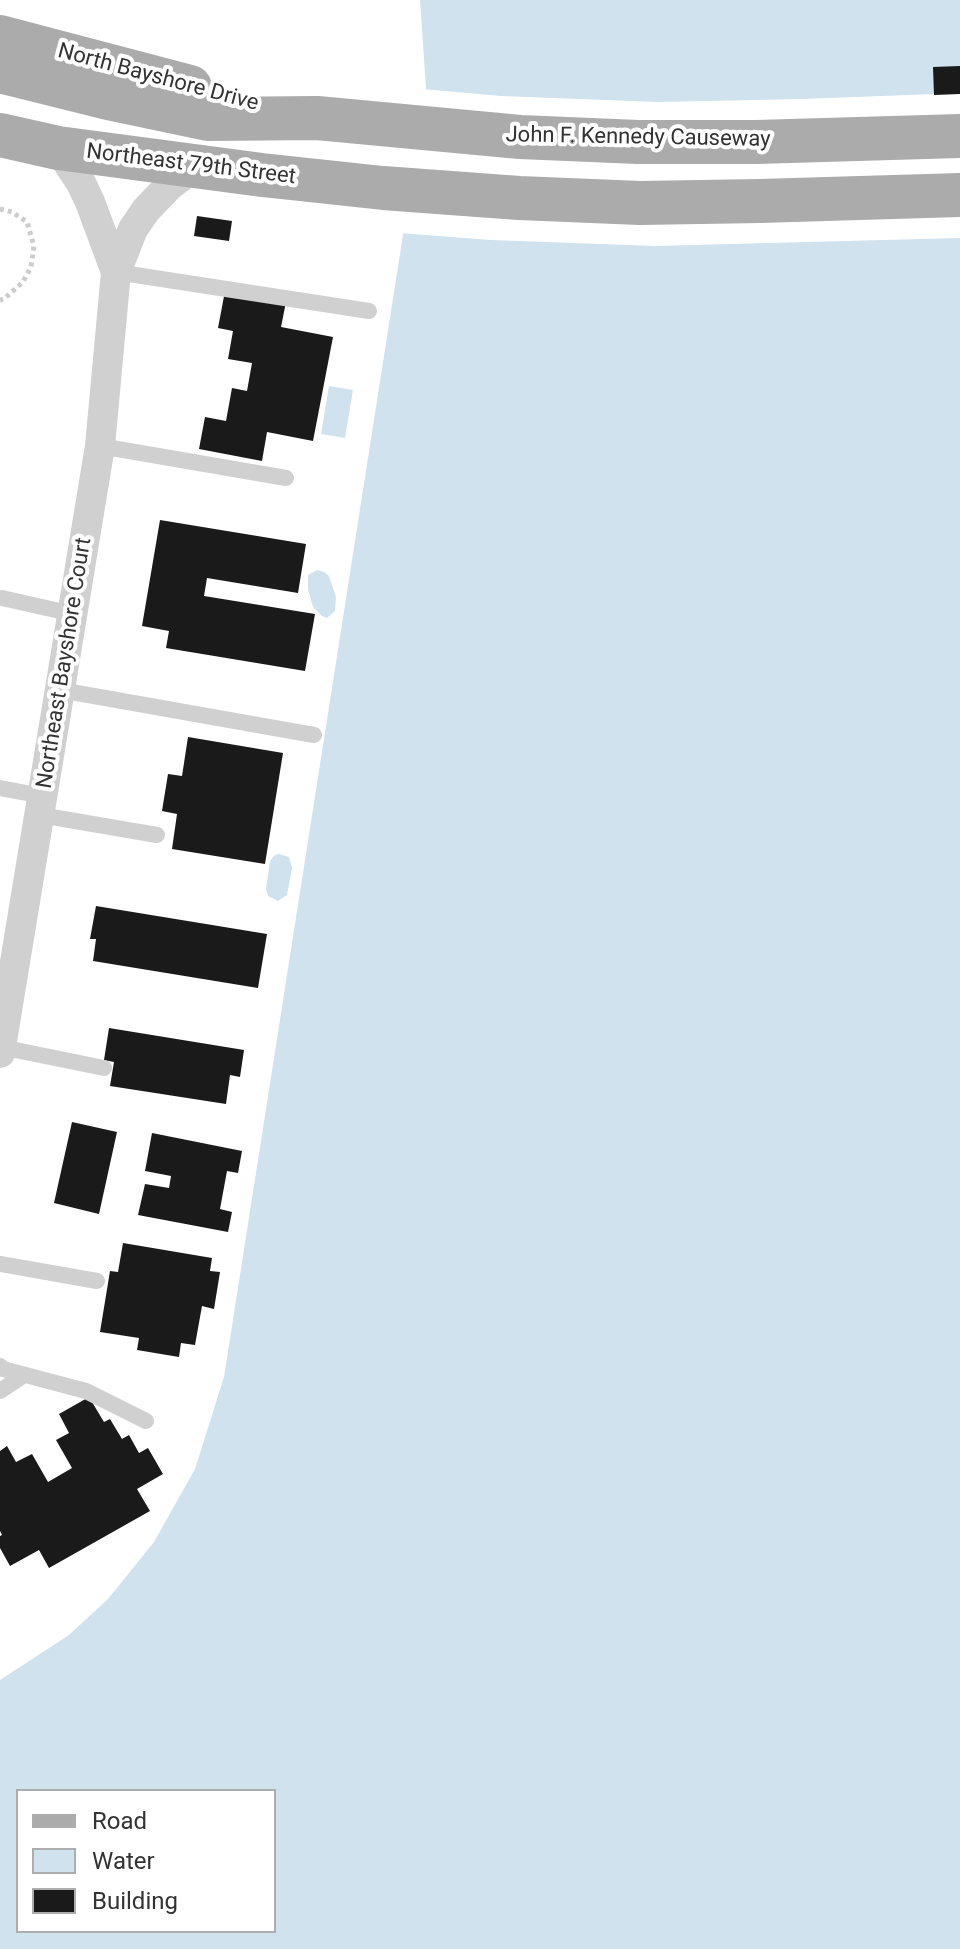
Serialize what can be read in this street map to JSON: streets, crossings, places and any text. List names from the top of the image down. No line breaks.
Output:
{"streets":{"main road":["North Bayshore Drive","John F. Kennedy Causeway","Northeast 79th Street"],"street":["Northeast Bayshore Court"]},"crossings":[["North Bayshore Drive","John F. Kennedy Causeway"],["Northeast 79th Street","Northeast Bayshore Court"]],"legend":["Road","Water","Building"]}
